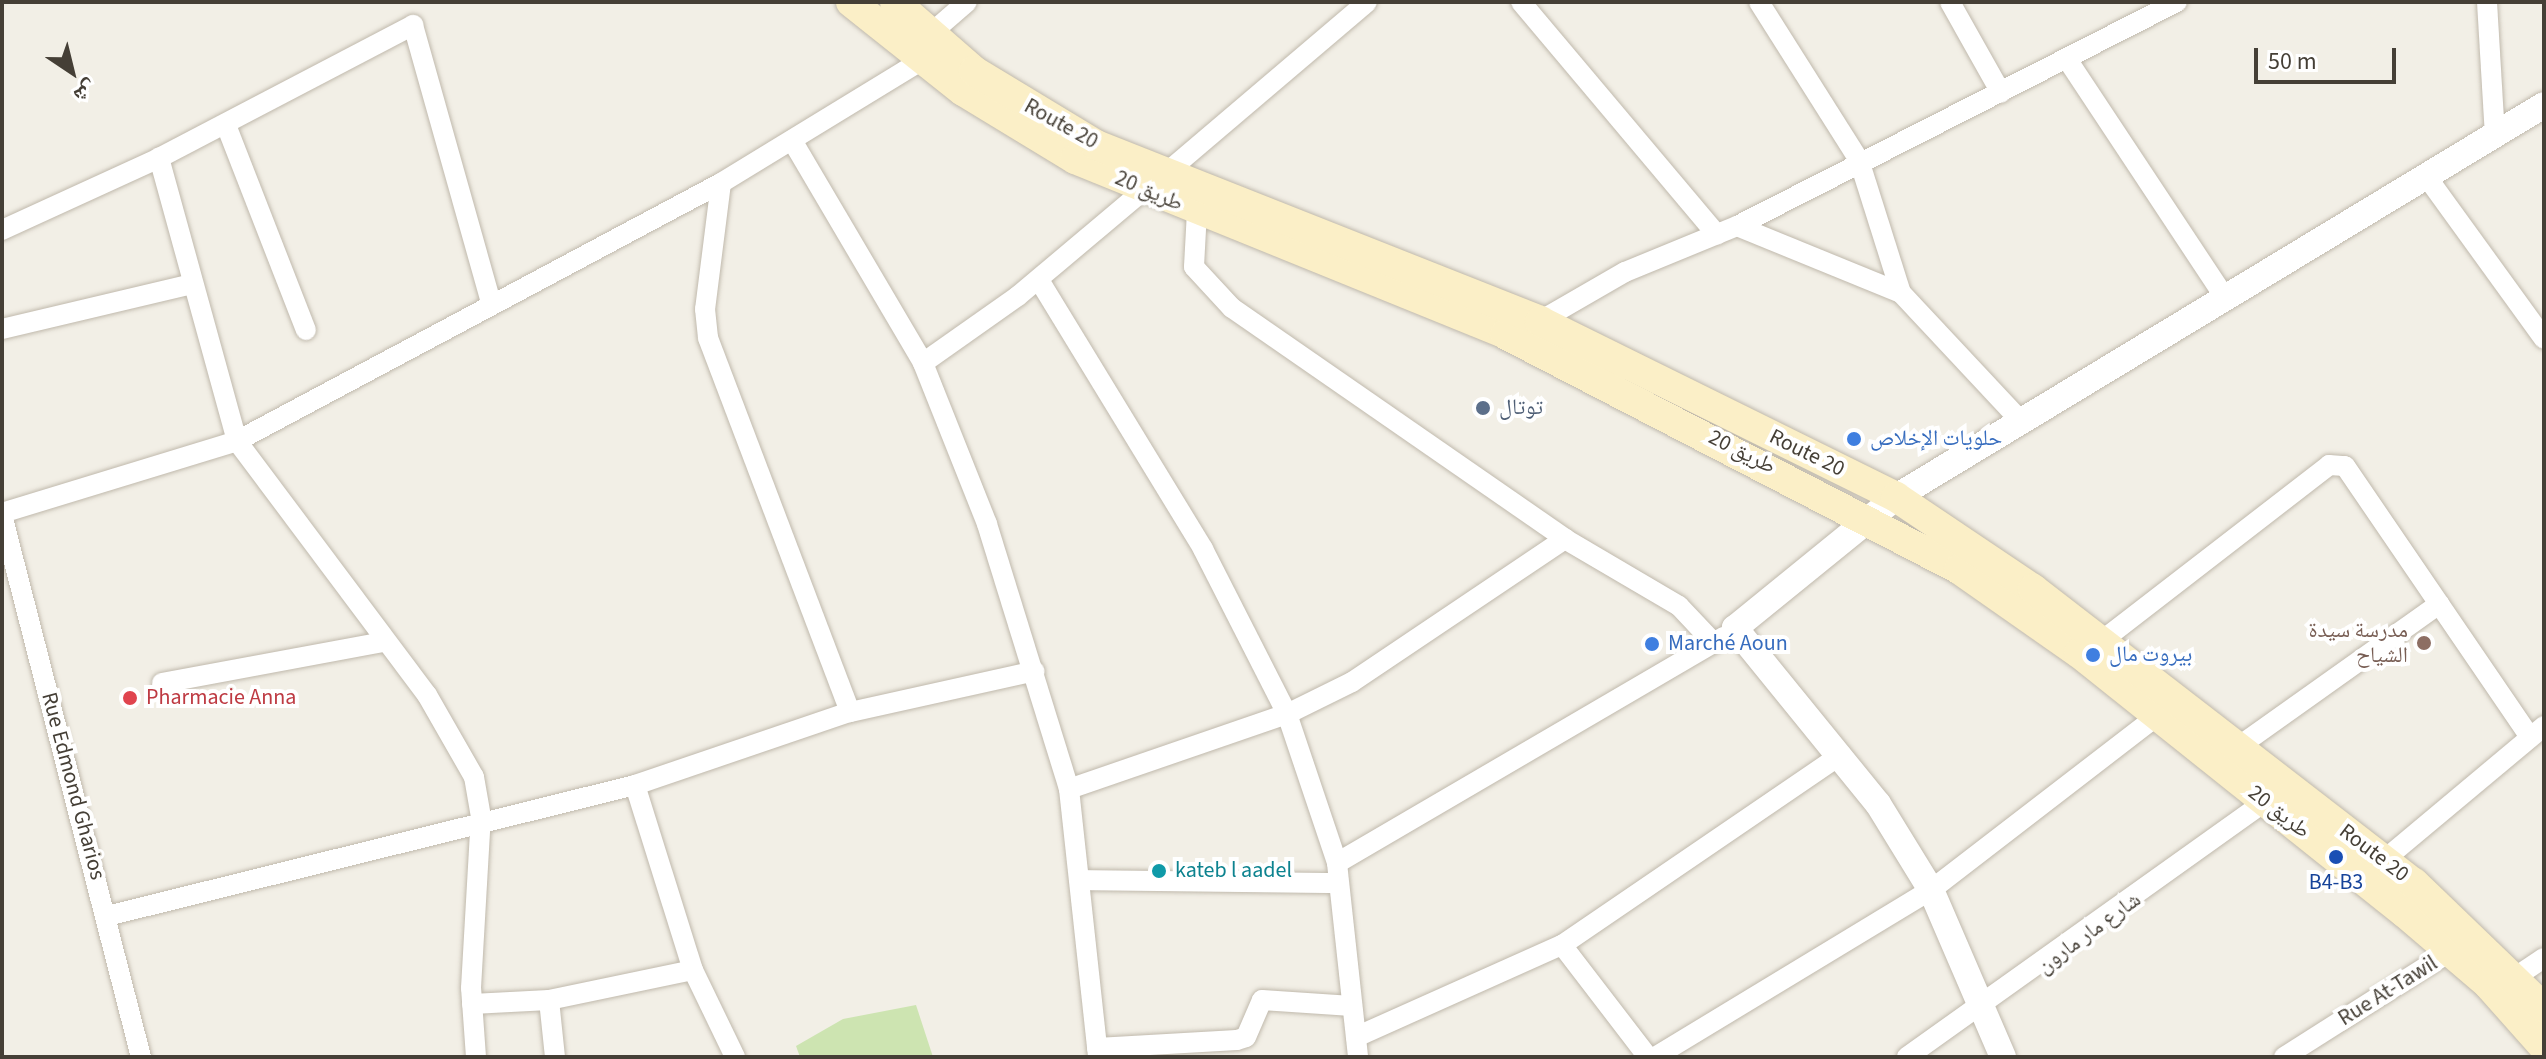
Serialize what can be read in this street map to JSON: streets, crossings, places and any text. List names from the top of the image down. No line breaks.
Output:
{"streets":{"main road":["Route 20","طريق 20"],"street":["Rue Edmond Gharios","شارع مار مارون","Rue At-Tawil"]},"crossings":[["Route 20","طريق 20"],["طريق 20","شارع مار مارون"],["طريق 20","Rue At-Tawil"]],"places":["توتال","حلويات الإخلاص","مدرسة سيدة الشياح","Marché Aoun","بیروت مال","Pharmacie Anna","B4-B3","kateb l aadel"],"scale_bar":"50 m","north":"bottom right"}
